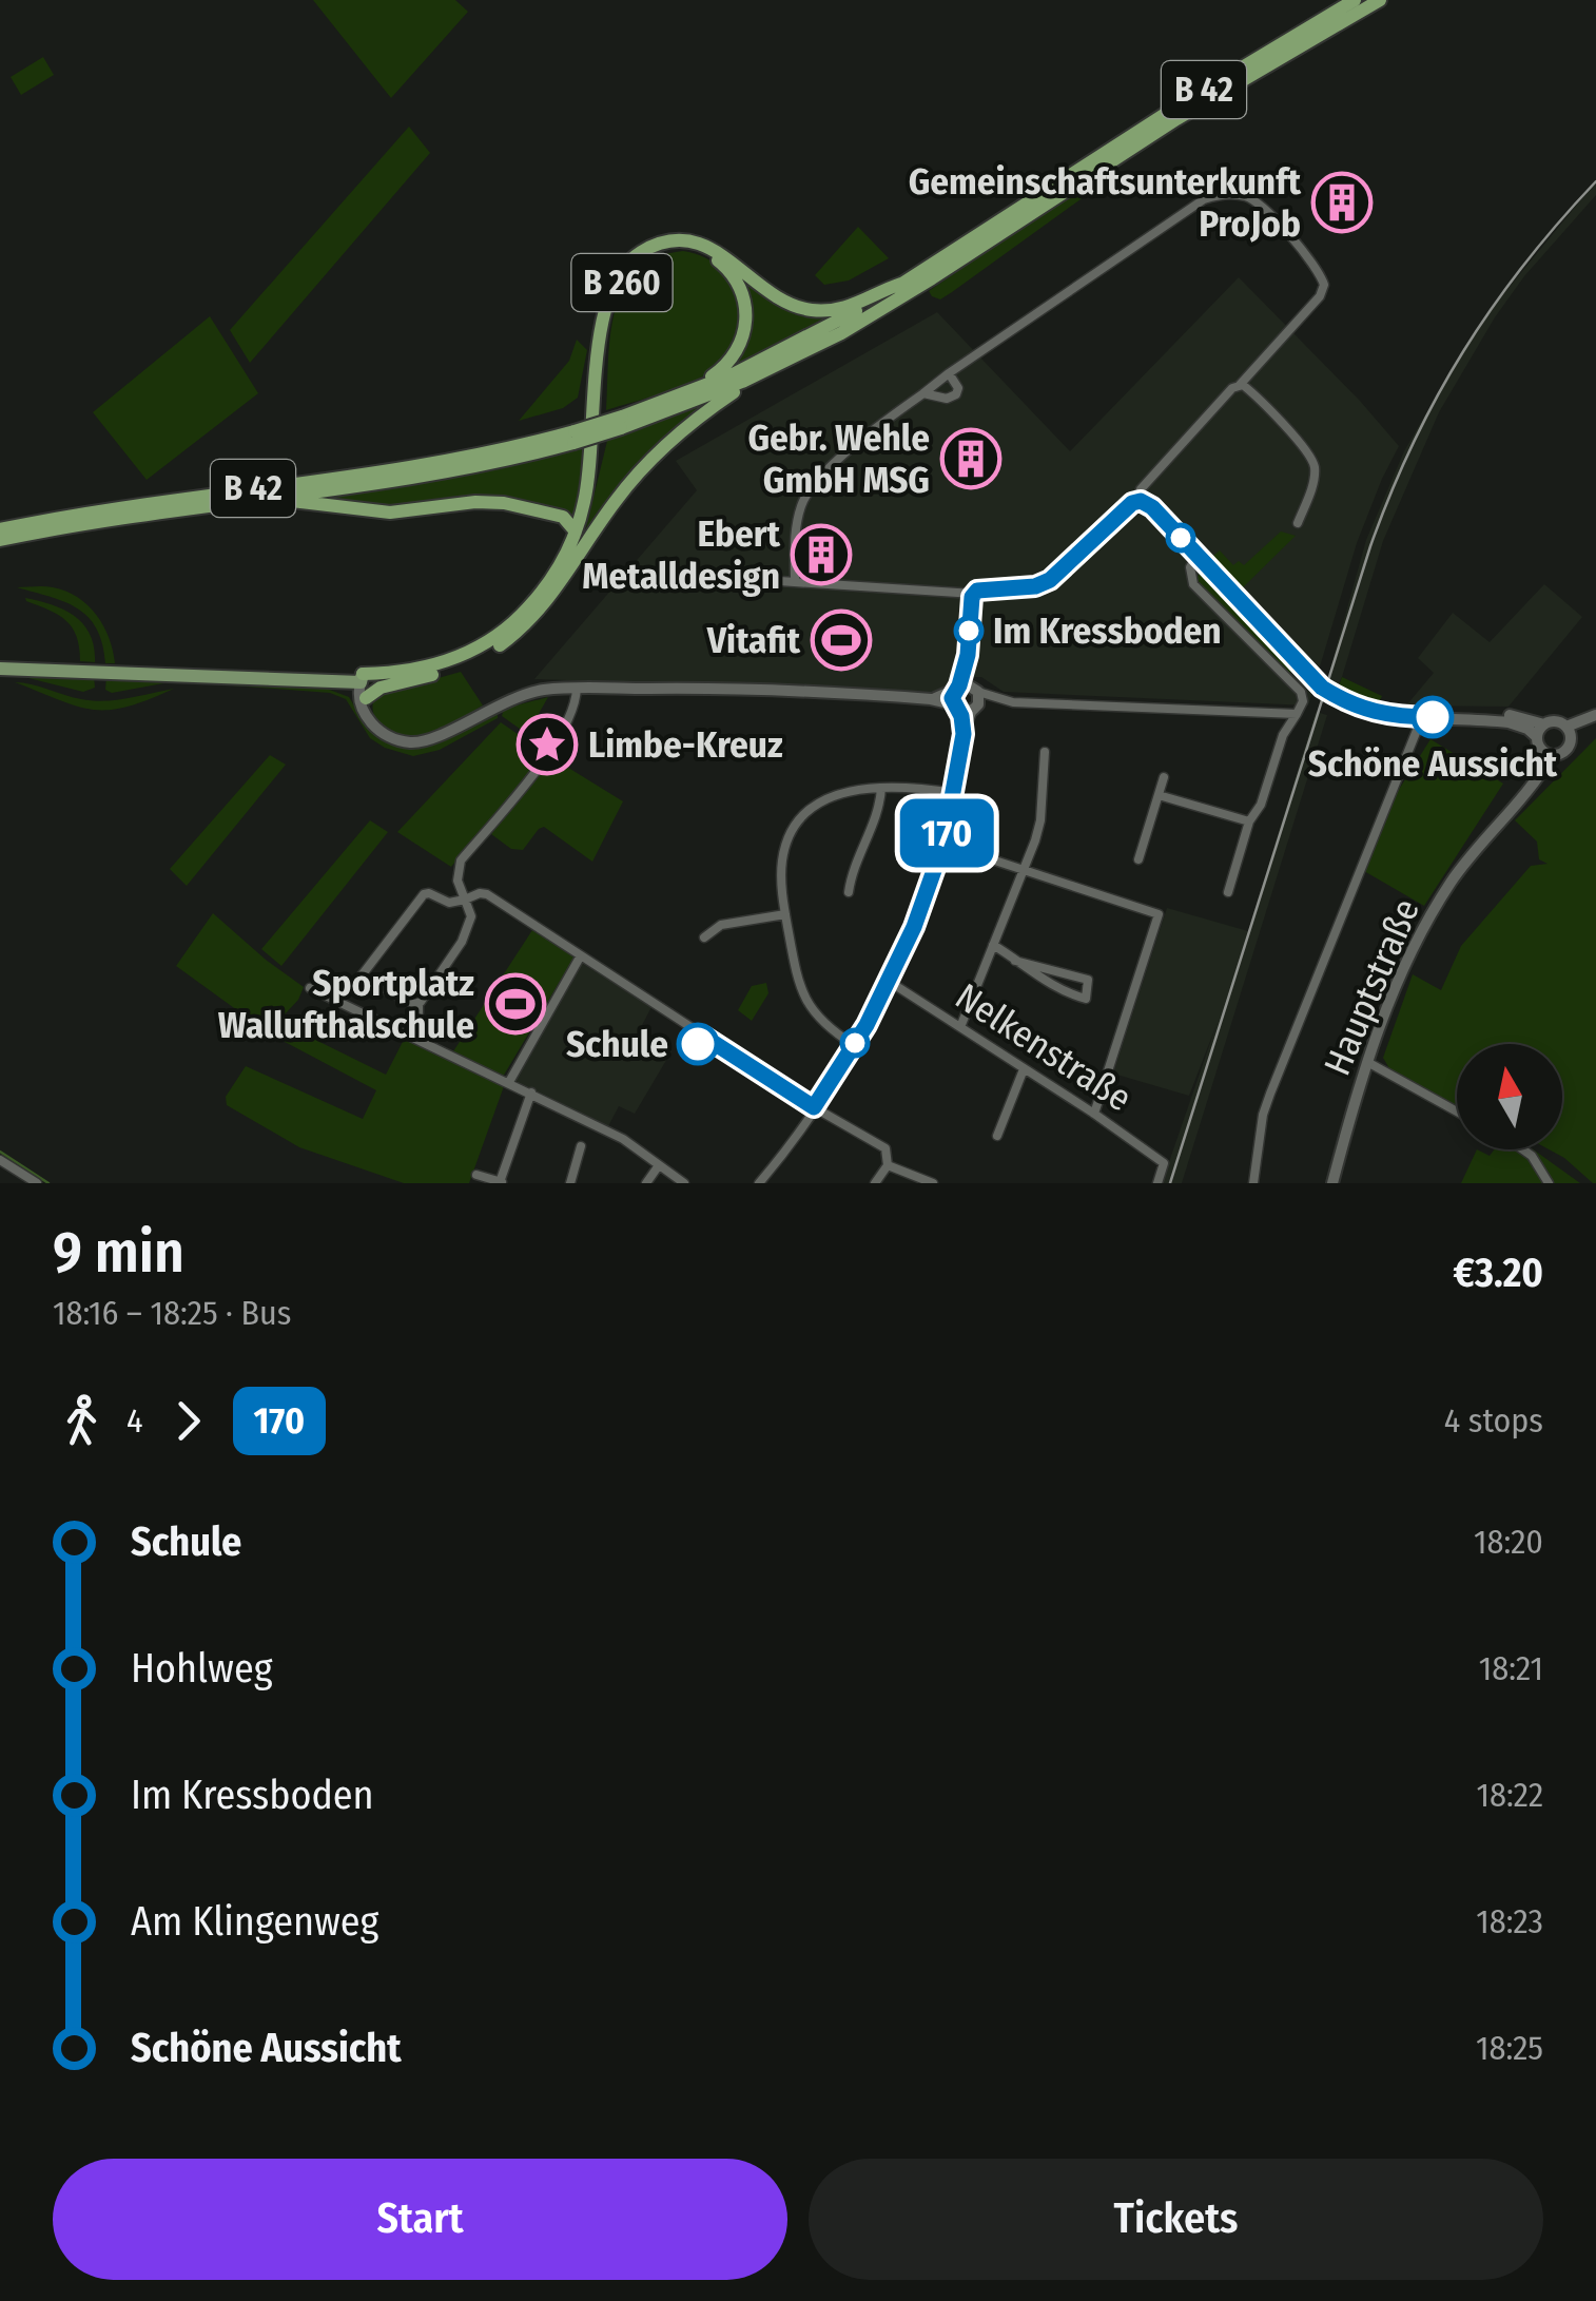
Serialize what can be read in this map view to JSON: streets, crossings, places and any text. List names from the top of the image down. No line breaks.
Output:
{"streets":{"highway":["B 42","B 260"],"street":["Hauptstraße","Nelkenstraße"]},"crossings":[["B 42","B 260"]],"places":{"building":["Gemeinschaftsunterkunft ProJob","Gebr. Wehle GmbH MSG","Ebert Metalldesign"],"other":["Im Kressboden","Schöne Aussicht","Schule"],"sports":["Vitafit","Sportplatz Wallufthalschule"],"place":["Limbe-Kreuz"]},"lines":["bus line 170"],"north":"top","page":{"on_map":"170","heading":["9 min","18:16 – 18:25 · Bus","€3.20"],"legs":["4","170","4 stops"],"list":[{"name":"Schule","value":"18:20"},{"name":"Hohlweg","value":"18:21"},{"name":"Im Kressboden","value":"18:22"},{"name":"Am Klingenweg","value":"18:23"},{"name":"Schöne Aussicht","value":"18:25"}],"buttons":["Start","Tickets"]}}
